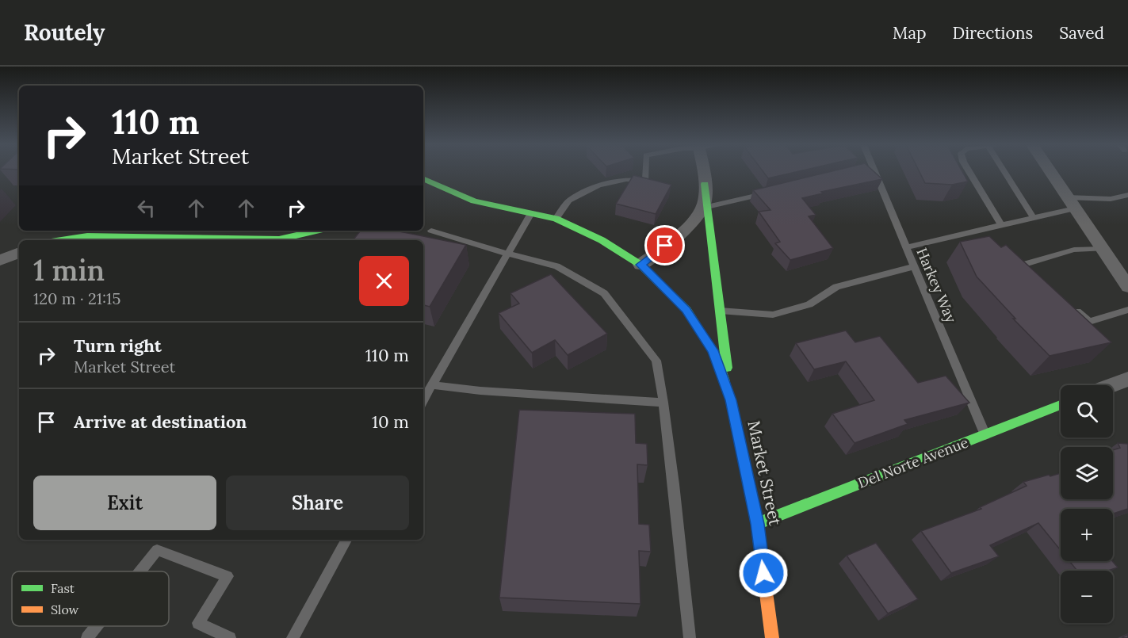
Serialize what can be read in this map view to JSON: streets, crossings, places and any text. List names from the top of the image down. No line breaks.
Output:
{"streets":{"street":["Del Norte Avenue","Market Street"],"lane":["Harkey Way"]},"crossings":[["Harkey Way","Del Norte Avenue"],["Del Norte Avenue","Market Street"]],"legend":["Fast","Slow"],"page":{"header":"Routely","nav":["Map","Directions","Saved"],"turn":["110 m","Market Street"],"heading":["1 min","120 m · 21:15"],"list":[{"name":"Turn right","note":"Market Street","value":"110 m"},{"name":"Arrive at destination","value":"10 m"}],"map_buttons":["+","−"],"buttons":["Exit","Share"]}}
